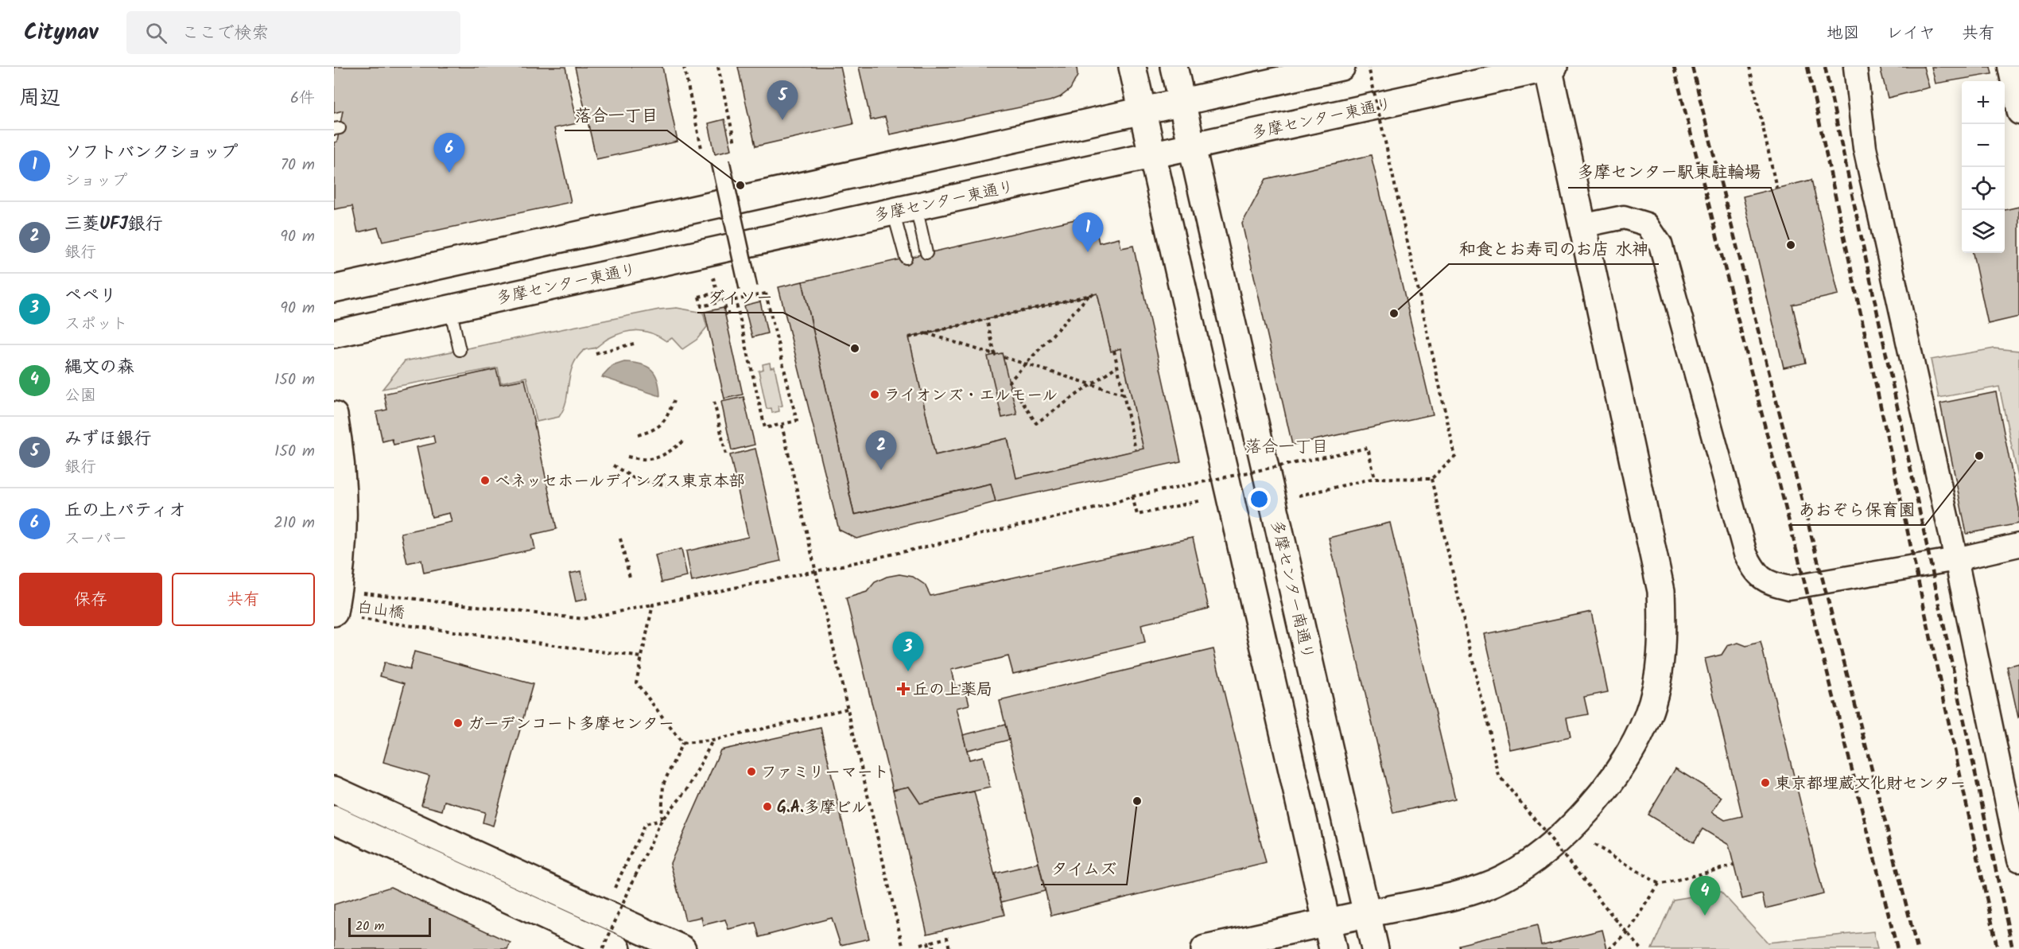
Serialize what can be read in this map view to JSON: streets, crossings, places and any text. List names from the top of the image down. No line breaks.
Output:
{"streets":{"street":["多摩センター東通り","多摩センター南通り"],"path":["白山橋"]},"crossings":[["多摩センター東通り","多摩センター南通り"]],"districts":["落合一丁目"],"places":{"other":["落合一丁目","多摩センター駅東駐輪場","和食とお寿司のお店 水神","ダイソー","ライオンズ・エルモール","あおぞら保育園","ベネッセホールディングス東京本部","ガーデンコート多摩センター","ファミリーマート","東京都埋蔵文化財センター","タイムズ","G.A.多摩ビル"],"health":["丘の上薬局"]},"scale_bar":"20 m","page":{"header":"Citynav","search":"ここで検索","nav":["地図","レイヤ","共有"],"heading":["周辺","6件"],"pins":["5","6","1","2","3","4"],"map_buttons":["+","−"],"list":[{"mark":"1","name":"ソフトバンクショップ","note":"ショップ","value":"70 m"},{"mark":"2","name":"三菱UFJ銀行","note":"銀行","value":"90 m"},{"mark":"3","name":"ペペリ","note":"スポット","value":"90 m"},{"mark":"4","name":"縄文の森","note":"公園","value":"150 m"},{"mark":"5","name":"みずほ銀行","note":"銀行","value":"150 m"},{"mark":"6","name":"丘の上パティオ","note":"スーパー","value":"210 m"}],"buttons":["保存","共有"],"scale":"20 m"}}
